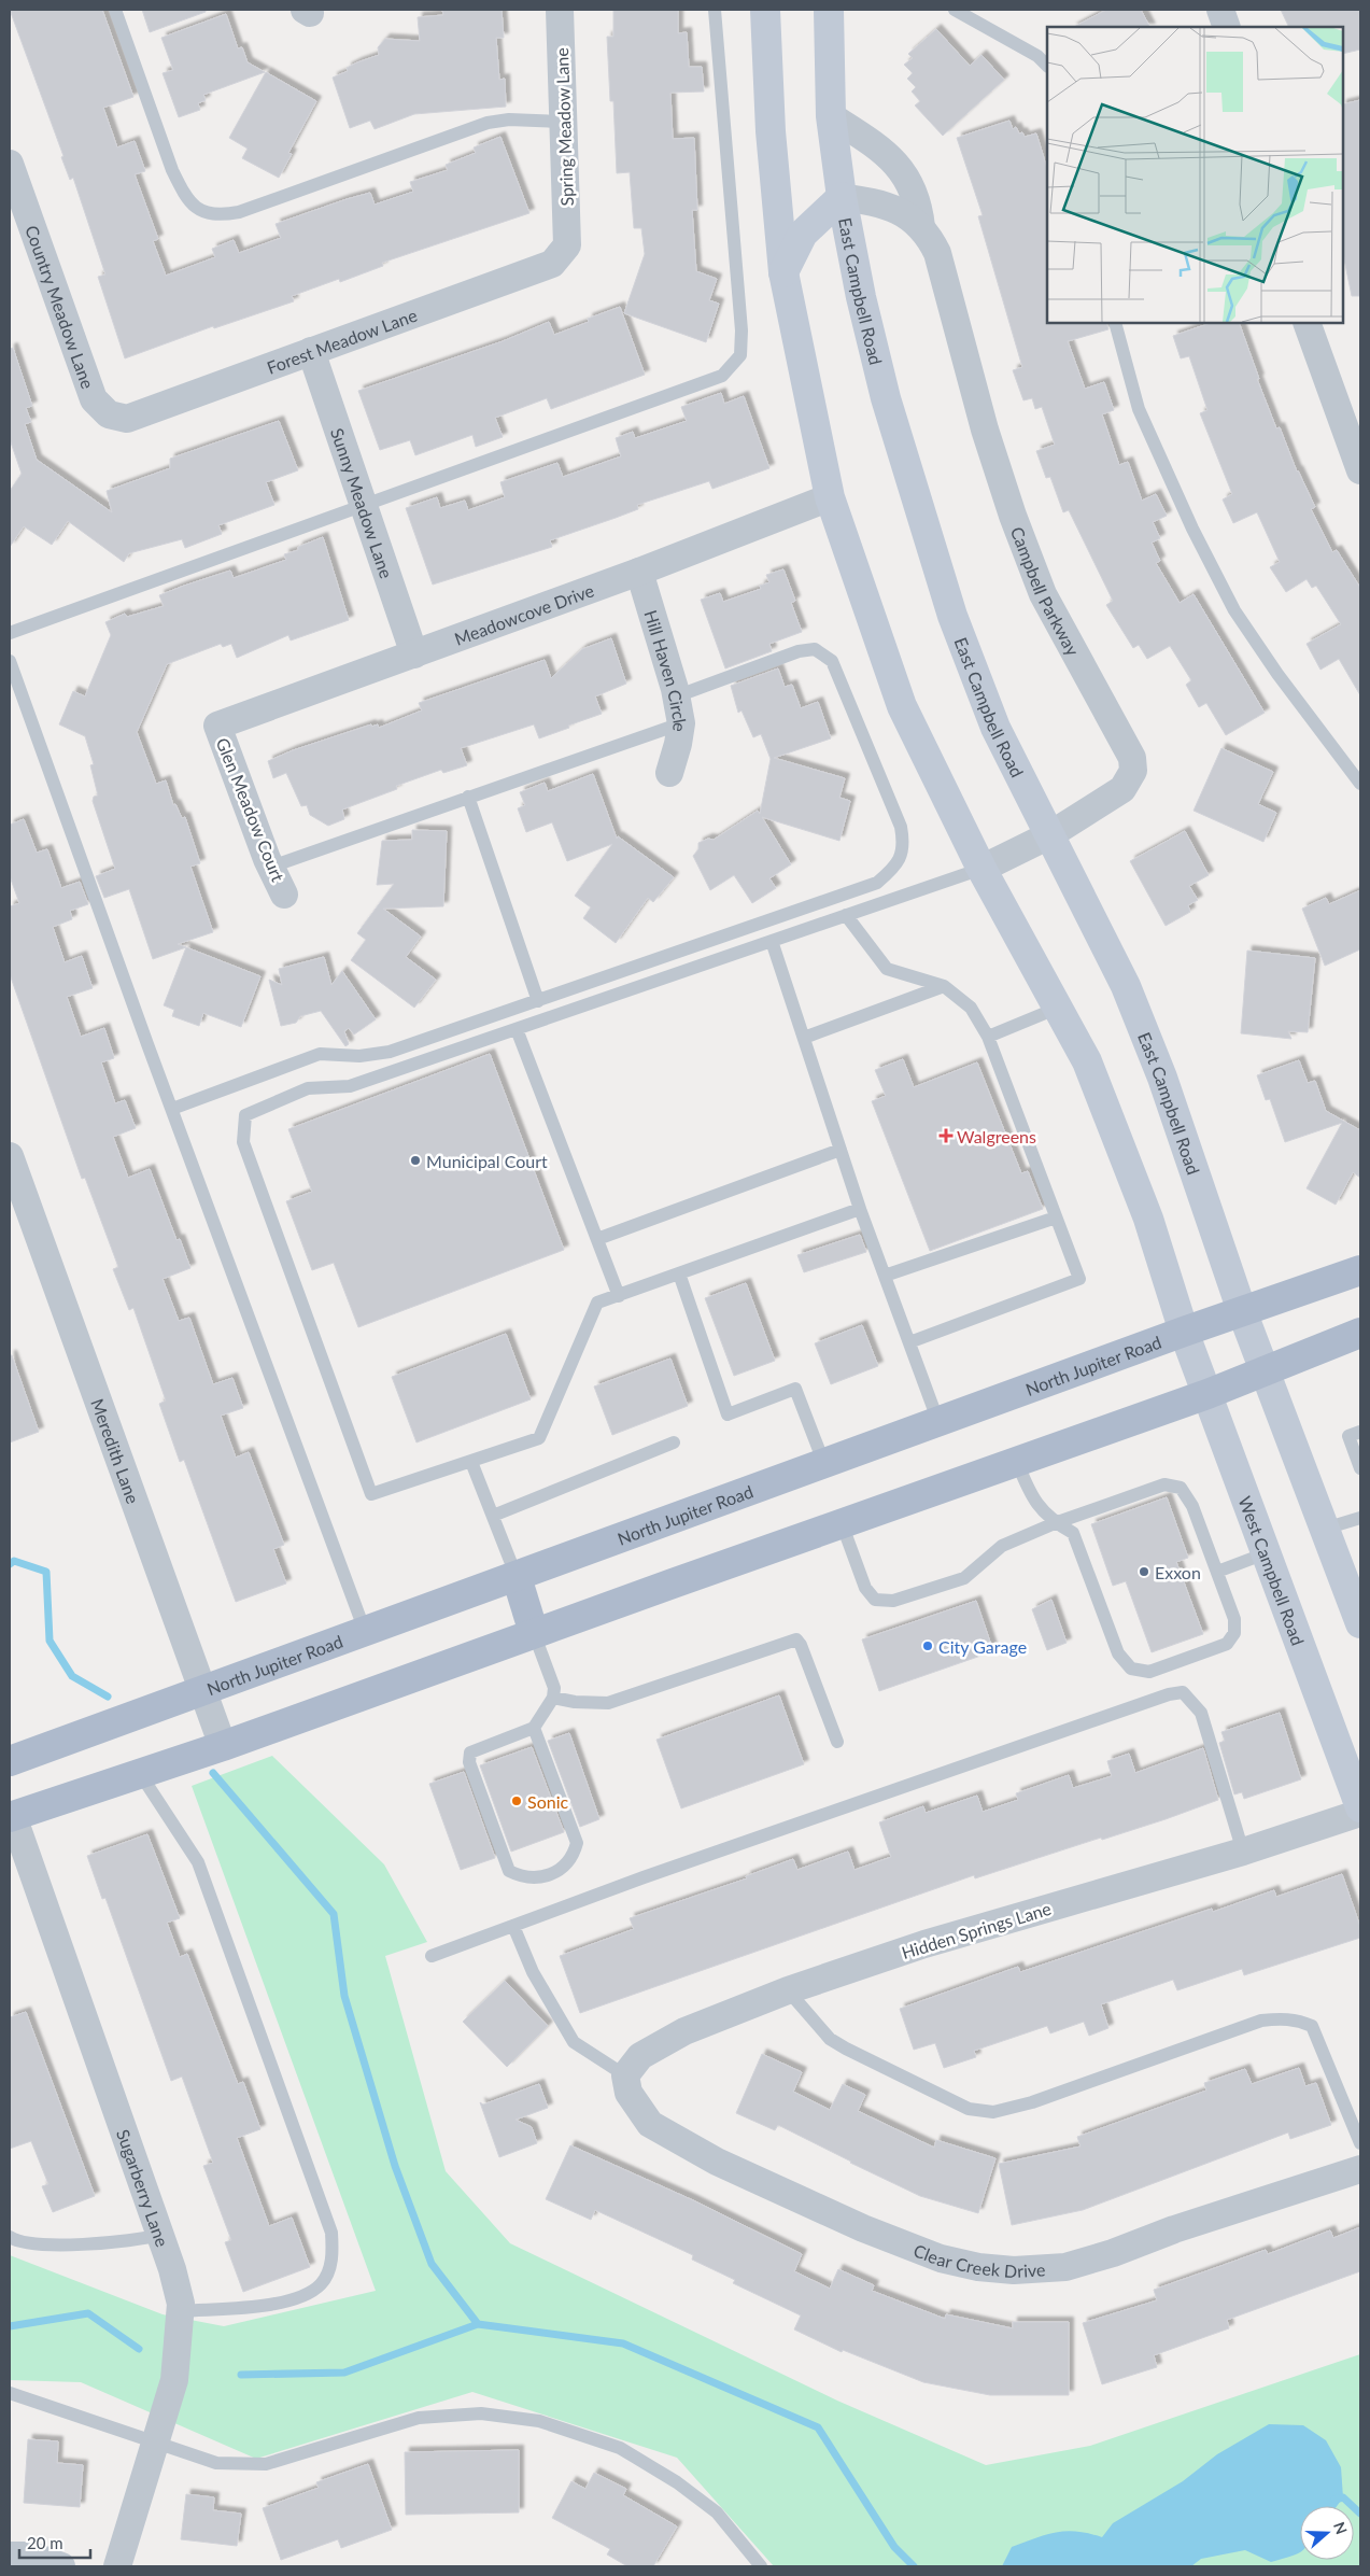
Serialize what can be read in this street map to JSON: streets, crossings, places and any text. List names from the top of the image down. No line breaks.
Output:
{"streets":{"main road":["East Campbell Road","North Jupiter Road","West Campbell Road"],"street":["Spring Meadow Lane","Country Meadow Lane","Forest Meadow Lane","Sunny Meadow Lane","Campbell Parkway","Meadowcove Drive","Hill Haven Circle","Glen Meadow Court","Meredith Lane","Hidden Springs Lane","Sugarberry Lane","Clear Creek Drive"]},"crossings":[["Spring Meadow Lane","Forest Meadow Lane"],["East Campbell Road","Campbell Parkway"],["East Campbell Road","North Jupiter Road"],["Country Meadow Lane","Forest Meadow Lane"],["Forest Meadow Lane","Sunny Meadow Lane"],["Sunny Meadow Lane","Meadowcove Drive"],["Meadowcove Drive","Hill Haven Circle"],["Meadowcove Drive","Glen Meadow Court"],["North Jupiter Road","Meredith Lane"],["North Jupiter Road","West Campbell Road"],["Hidden Springs Lane","Clear Creek Drive"]],"places":{"health":["Walgreens"],"other":["Municipal Court","Exxon","City Garage","Sonic"]},"scale_bar":"20 m","north":"right"}
